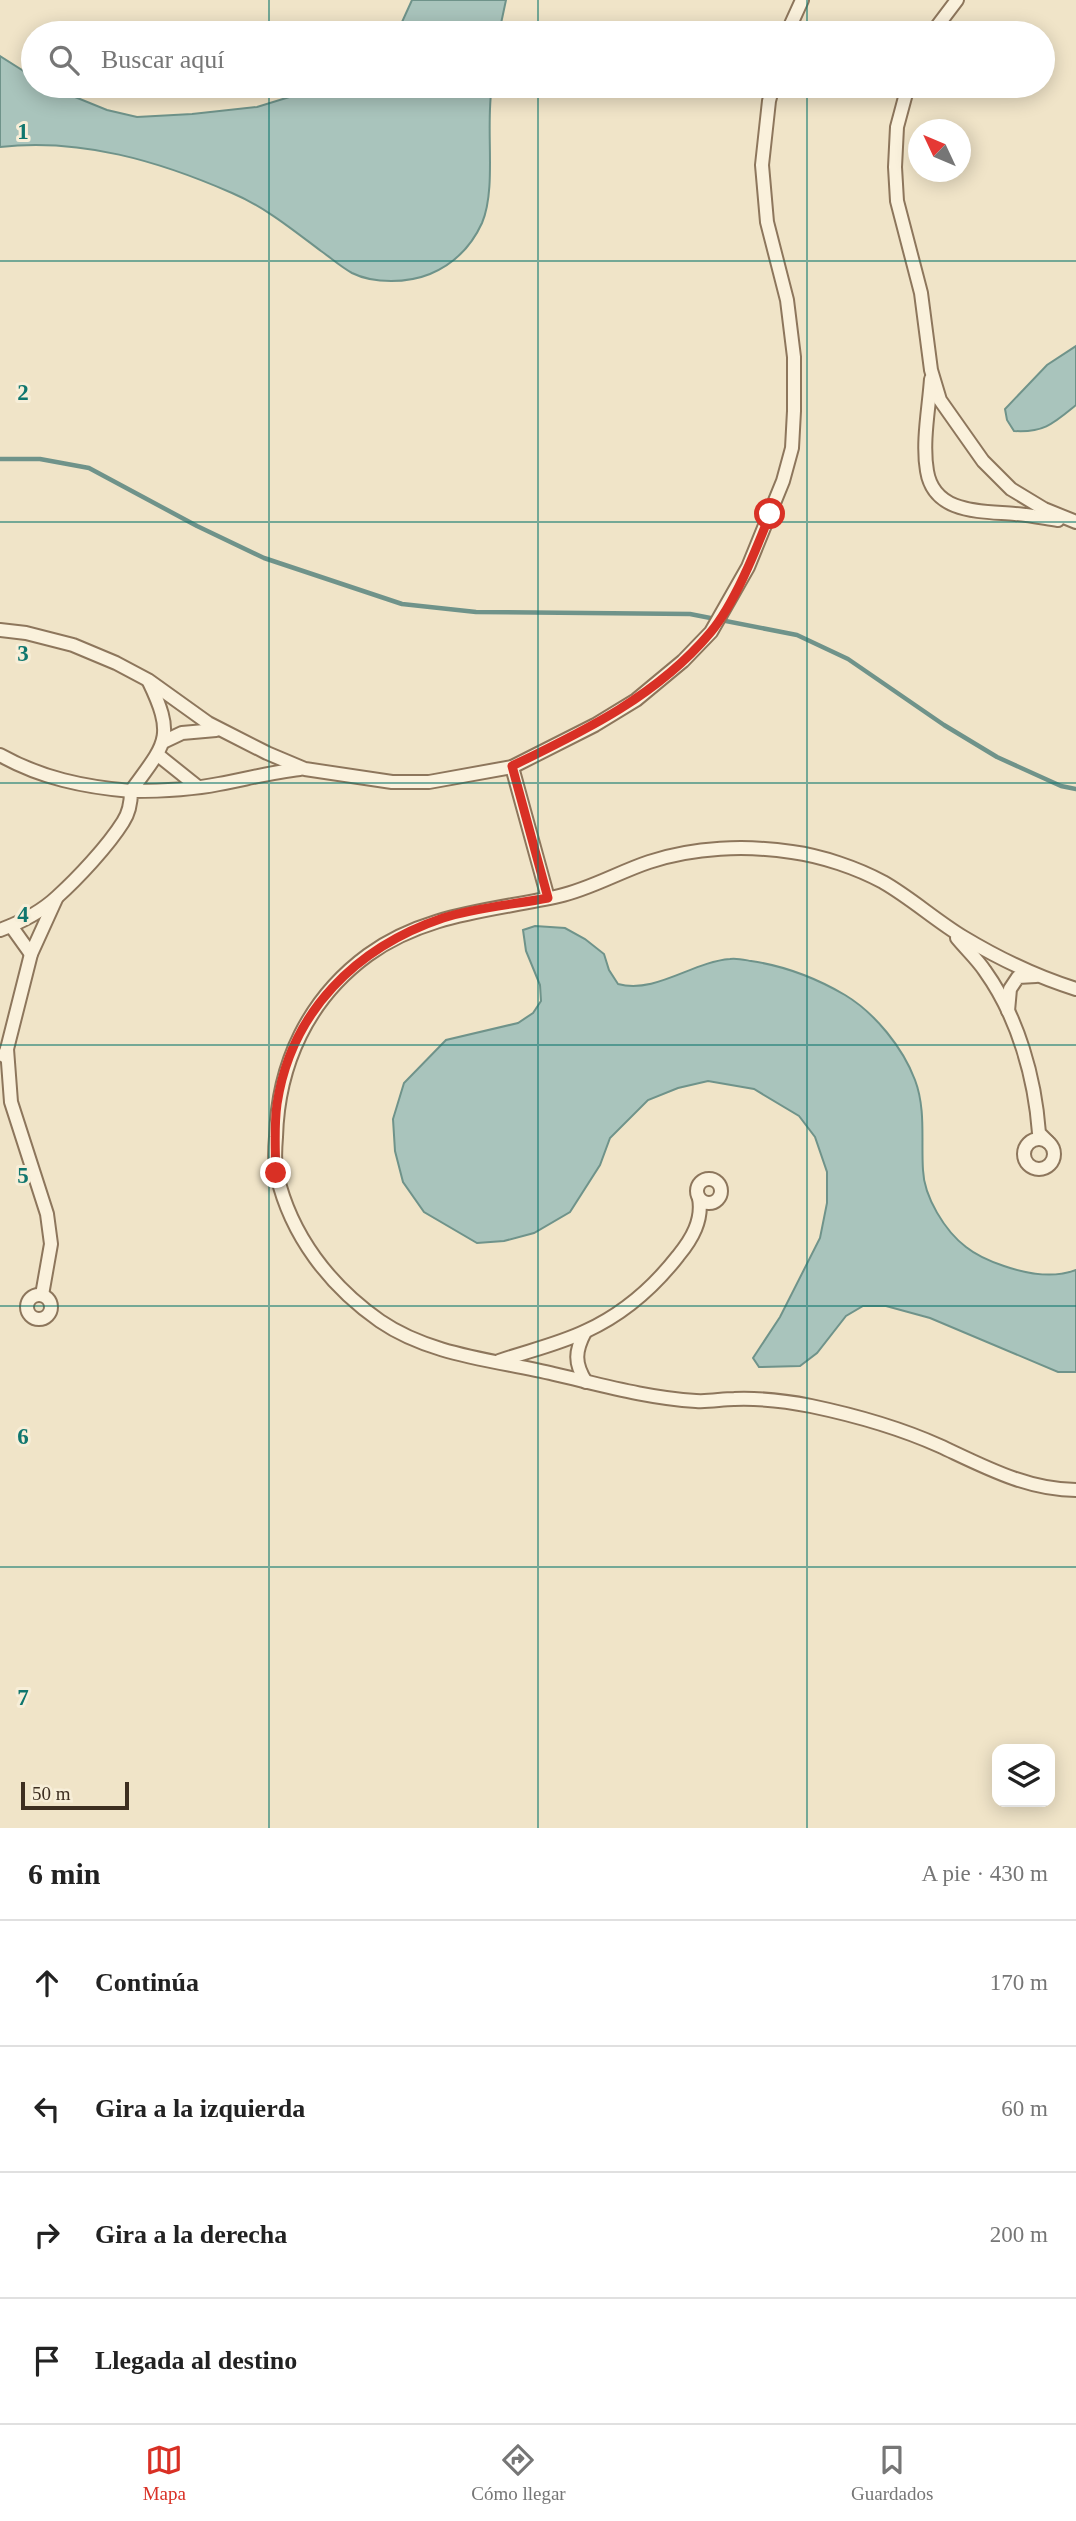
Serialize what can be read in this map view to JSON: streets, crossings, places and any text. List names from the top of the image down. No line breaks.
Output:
{"scale_bar":"50 m","north":"top left","page":{"search":"Buscar aquí","scale":"50 m","heading":["6 min","A pie · 430 m"],"list":[["Continúa","170 m"],["Gira a la izquierda","60 m"],["Gira a la derecha","200 m"],"Llegada al destino"],"nav":["Mapa","Cómo llegar","Guardados"]},"grid":{"rows":["1","2","3","4","5","6","7"]}}
